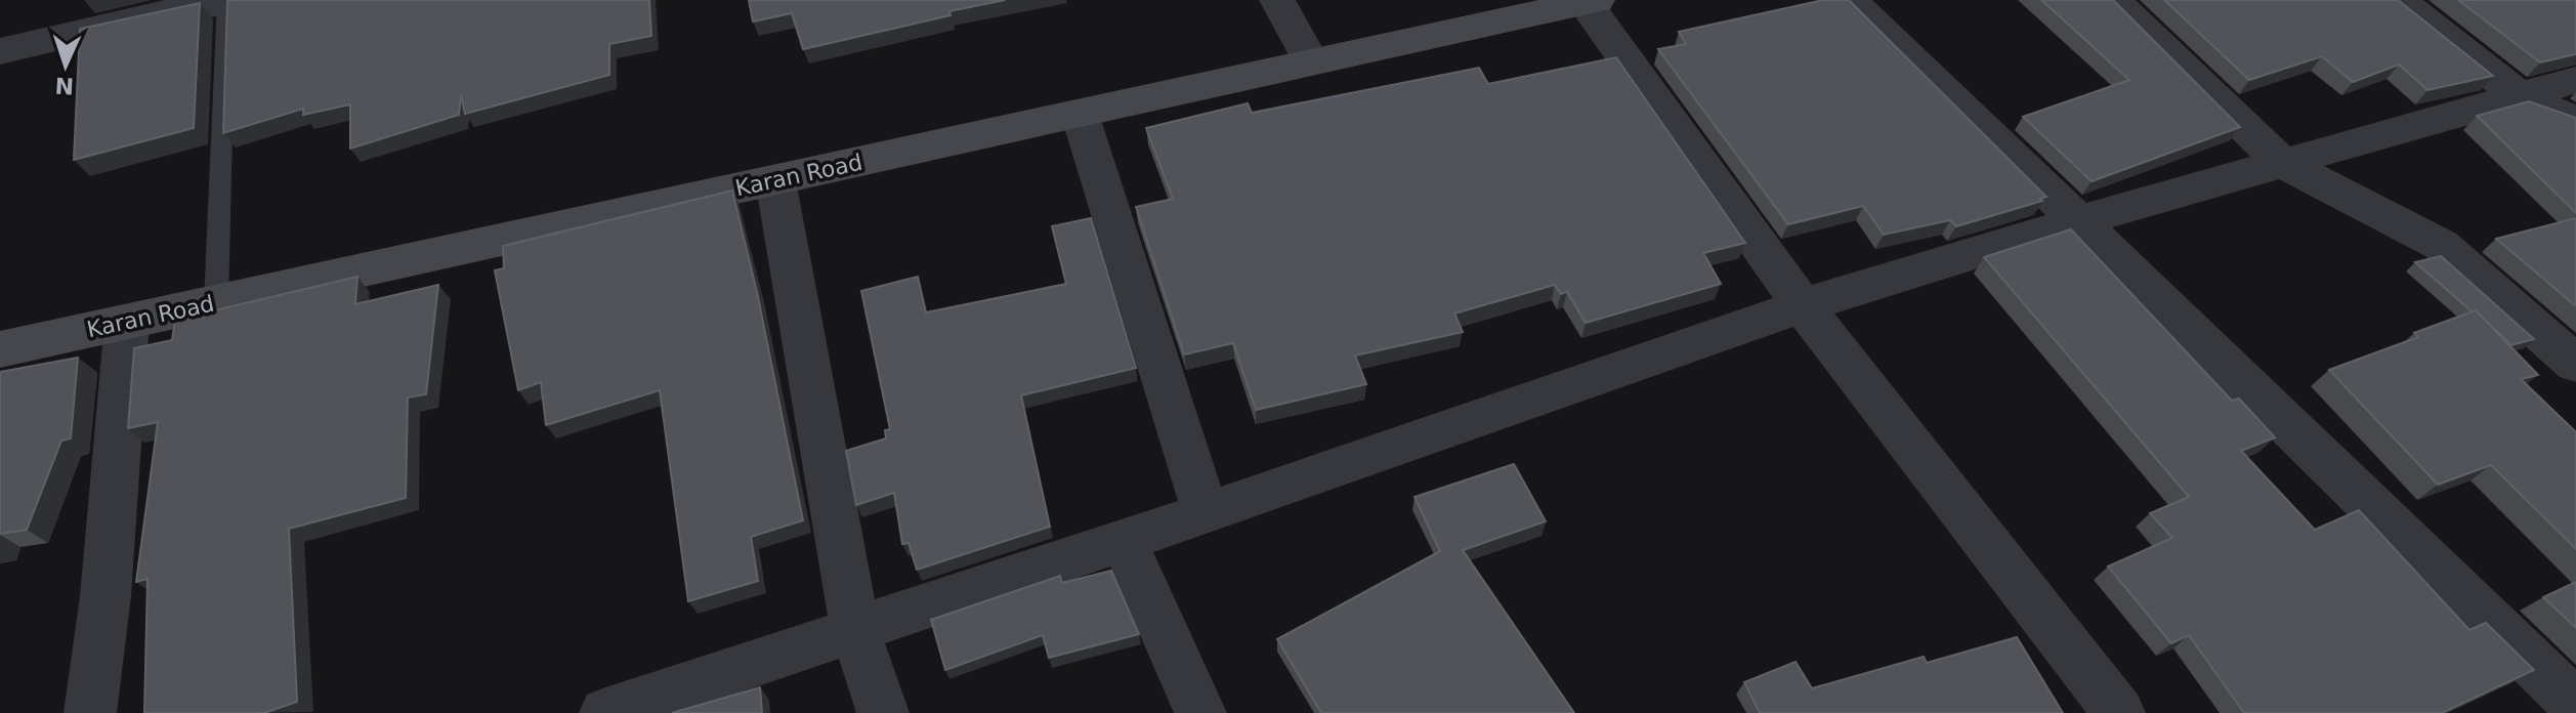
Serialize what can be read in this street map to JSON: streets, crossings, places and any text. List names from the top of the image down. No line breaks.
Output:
{"streets":{"street":["Karan Road"]},"north":"bottom"}
